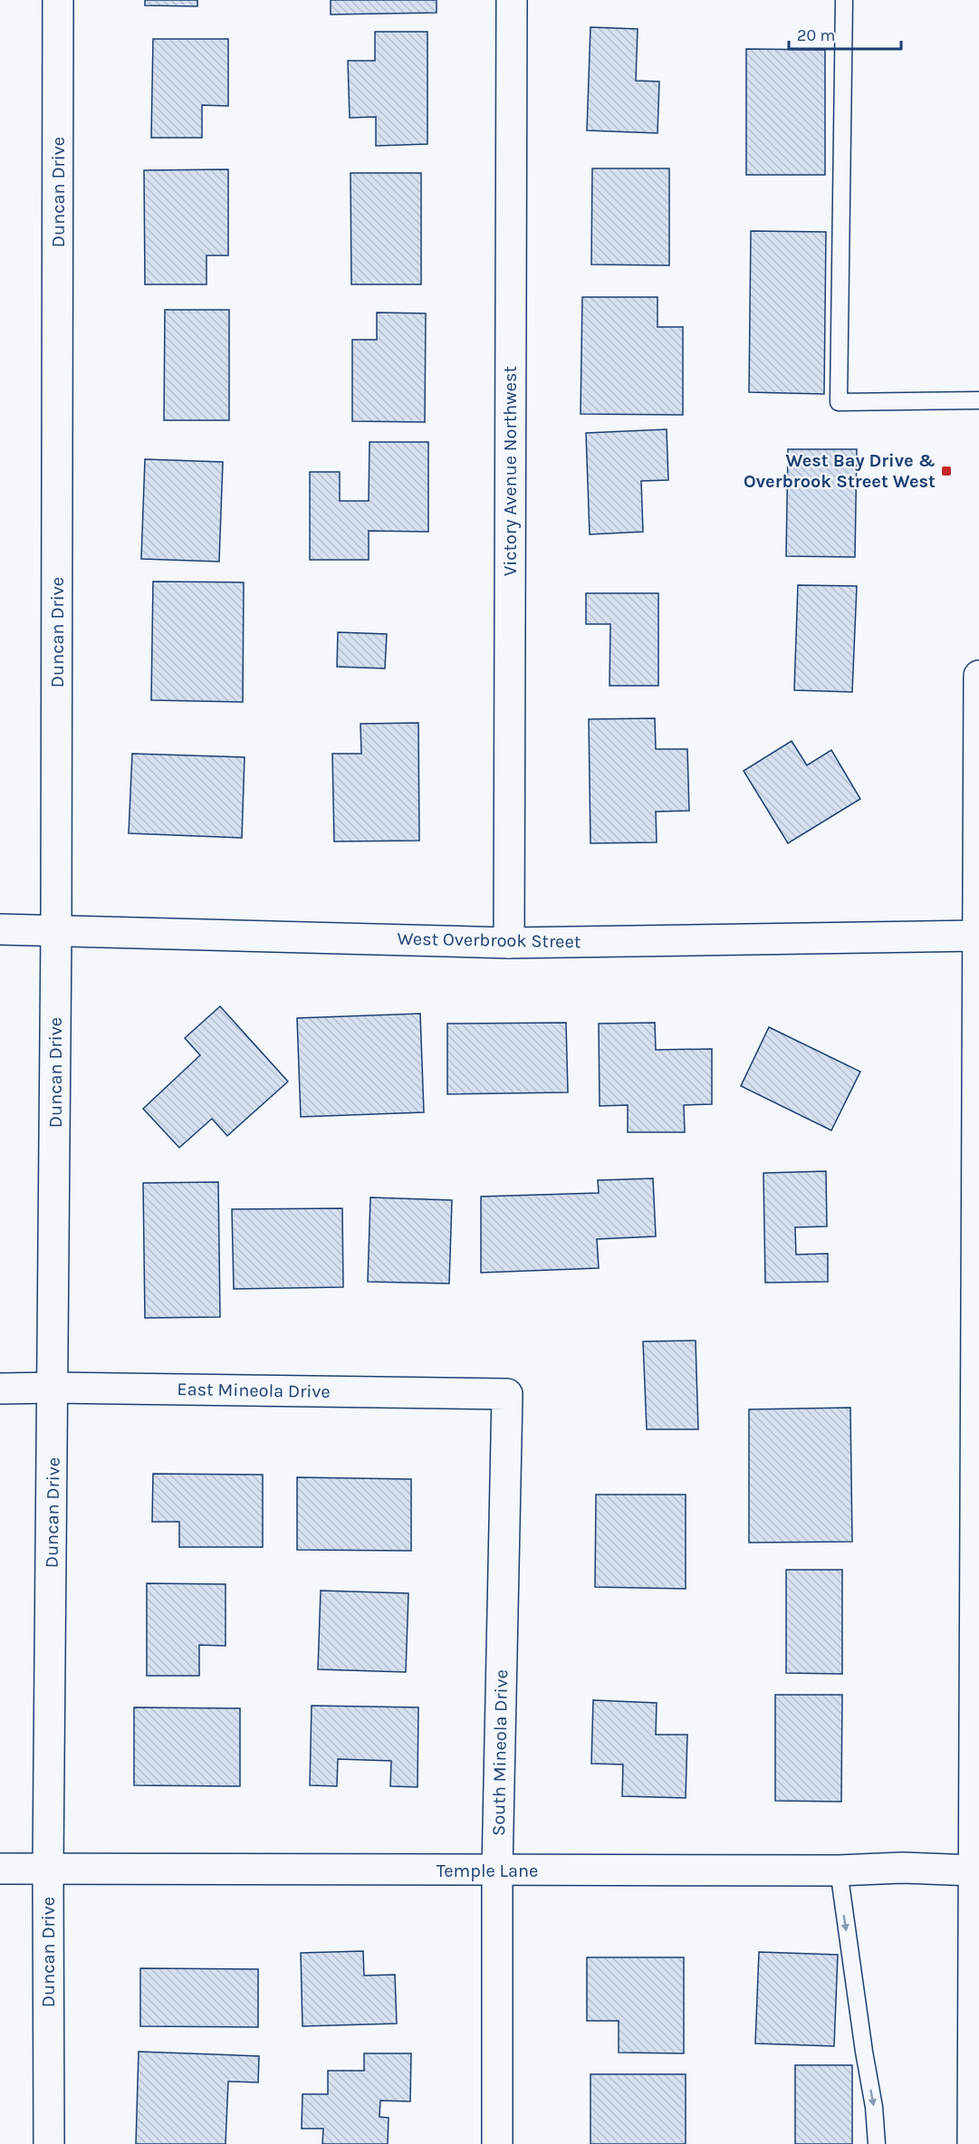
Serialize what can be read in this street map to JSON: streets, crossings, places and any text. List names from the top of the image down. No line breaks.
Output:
{"streets":{"street":["Duncan Drive","Victory Avenue Northwest","West Overbrook Street","East Mineola Drive","South Mineola Drive","Temple Lane"]},"crossings":[["Duncan Drive","West Overbrook Street"],["Duncan Drive","East Mineola Drive"],["Duncan Drive","Temple Lane"],["Victory Avenue Northwest","West Overbrook Street"],["East Mineola Drive","South Mineola Drive"],["South Mineola Drive","Temple Lane"]],"places":{"transit":["West Bay Drive & Overbrook Street West"]},"scale_bar":"20 m"}
